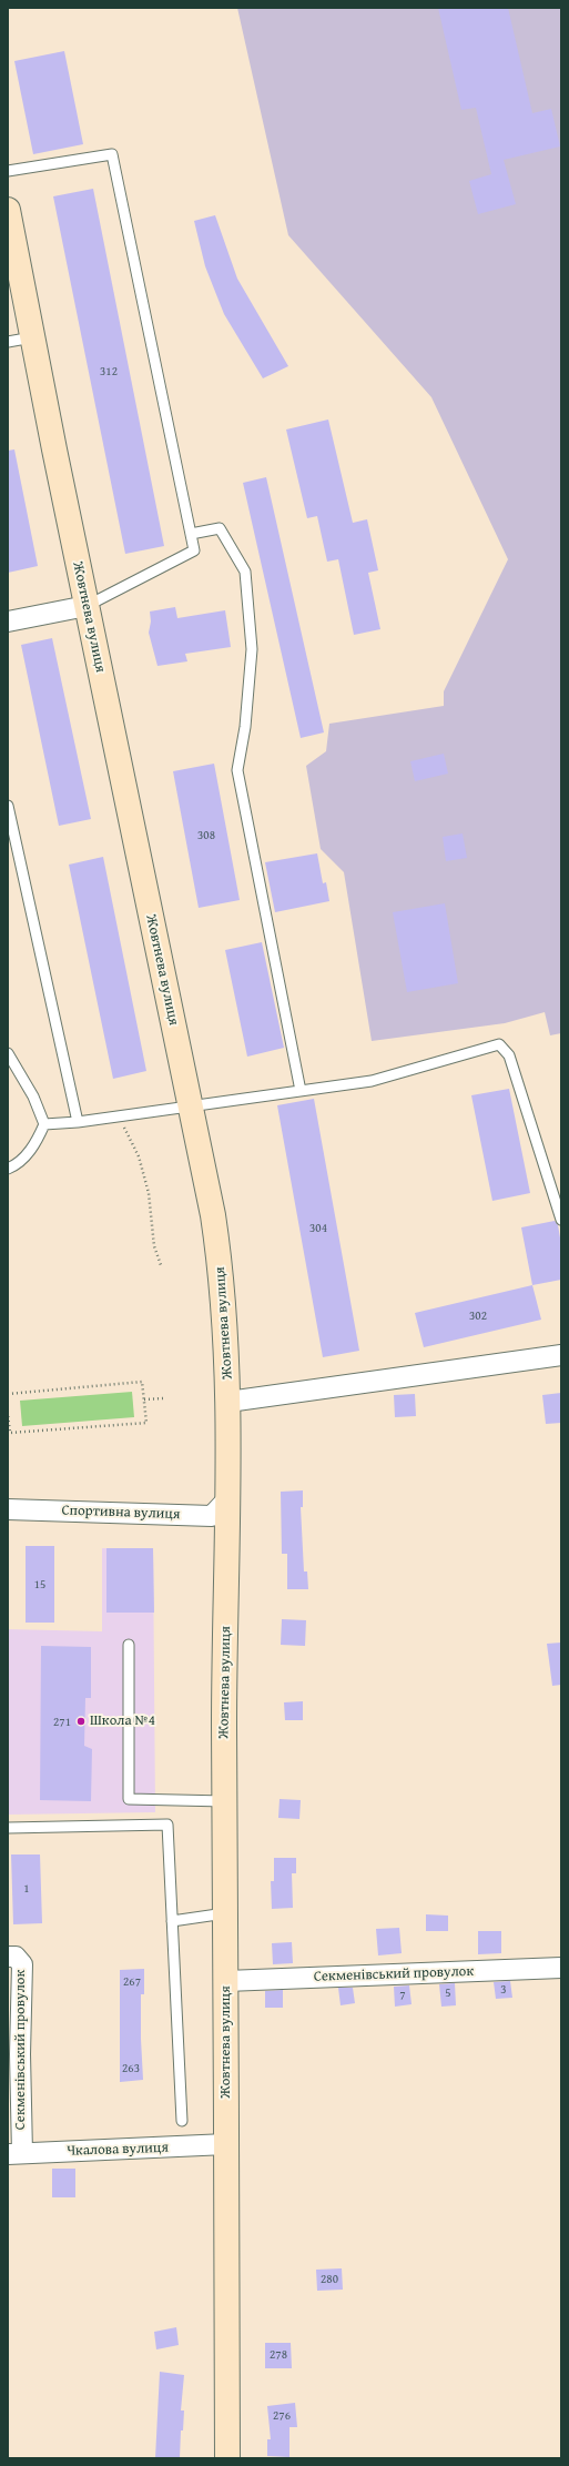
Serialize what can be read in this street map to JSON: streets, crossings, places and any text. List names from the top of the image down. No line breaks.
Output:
{"streets":{"main road":["Жовтнева вулиця"],"street":["Спортивна вулиця","Секменівський провулок","Чкалова вулиця"]},"crossings":[["Жовтнева вулиця","Спортивна вулиця"],["Жовтнева вулиця","Секменівський провулок"],["Жовтнева вулиця","Чкалова вулиця"],["Секменівський провулок","Чкалова вулиця"]],"places":["Школа №4"],"house_numbers":["312","308","304","302","15","271","1","267","3","5","7","263","280","278","276"]}
